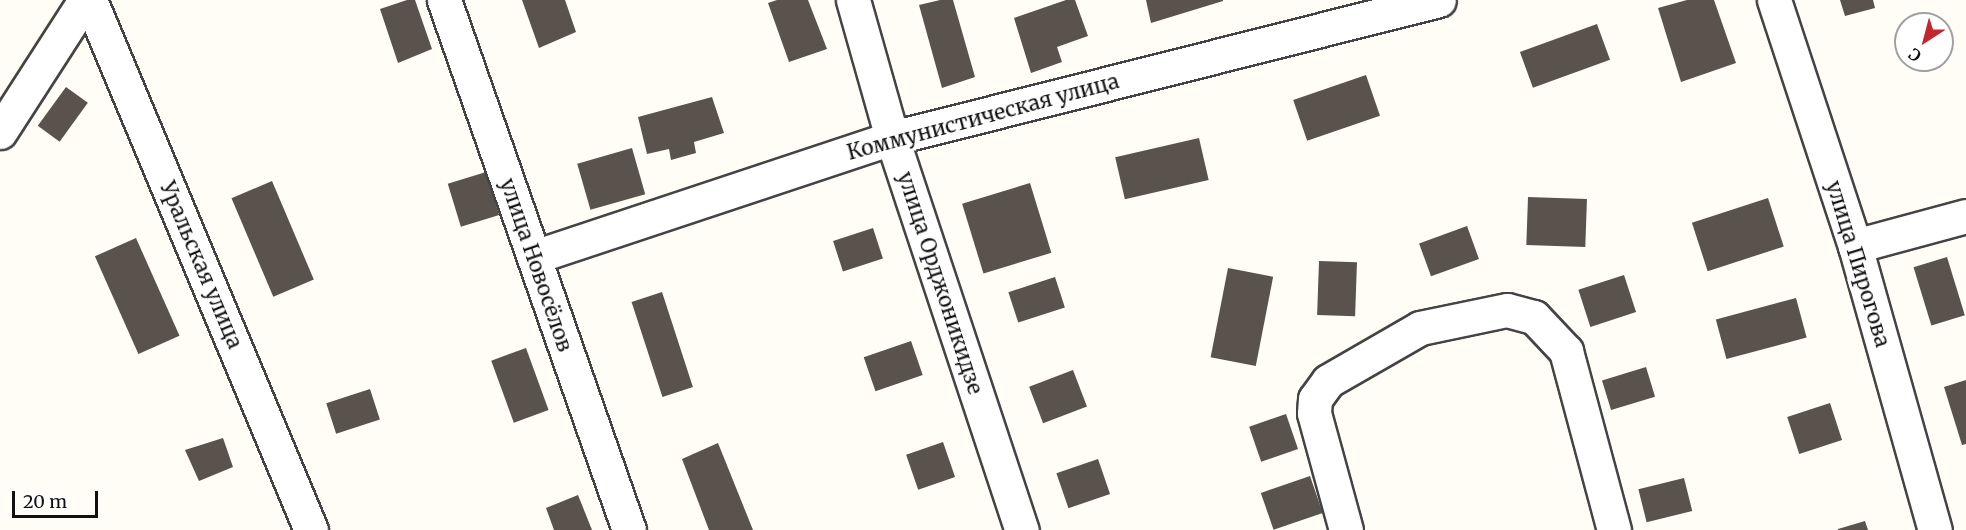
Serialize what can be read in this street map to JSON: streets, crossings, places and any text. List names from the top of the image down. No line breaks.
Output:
{"streets":{"street":["Коммунистическая улица","улица Пирогова","Уральская улица","улица Новосёлов","улица Орджоникидзе"]},"crossings":[["Коммунистическая улица","улица Новосёлов"],["Коммунистическая улица","улица Орджоникидзе"]],"scale_bar":"20 m","north":"bottom left"}
